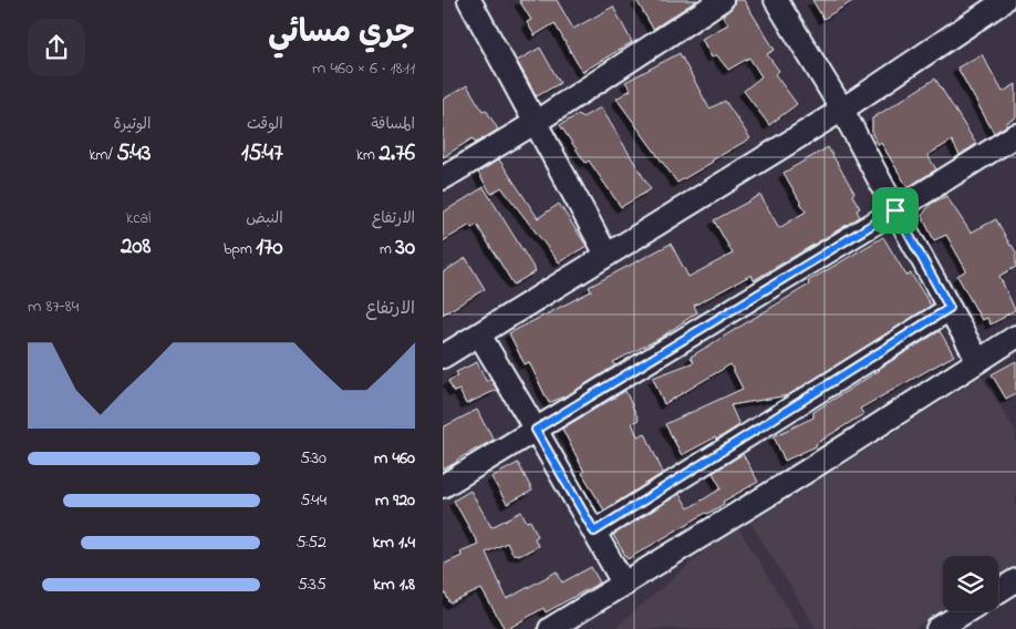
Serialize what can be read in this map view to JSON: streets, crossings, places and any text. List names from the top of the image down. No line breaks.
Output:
{"page":{"heading":["جري مسائي","18:11 · 6 × 460 m"],"stats":[["المسافة","2.76 km"],["الوقت","15:47"],["الوتيرة","5:43 /km"],["الارتفاع","30 m"],["النبض","170 bpm"],["kcal","208"]],"chart":["الارتفاع","84–87 m"],"list":[{"name":"460 m","note":"5:30"},{"name":"920 m","note":"5:44"},{"name":"1.4 km","note":"5:52"},{"name":"1.8 km","note":"5:35"}]}}
